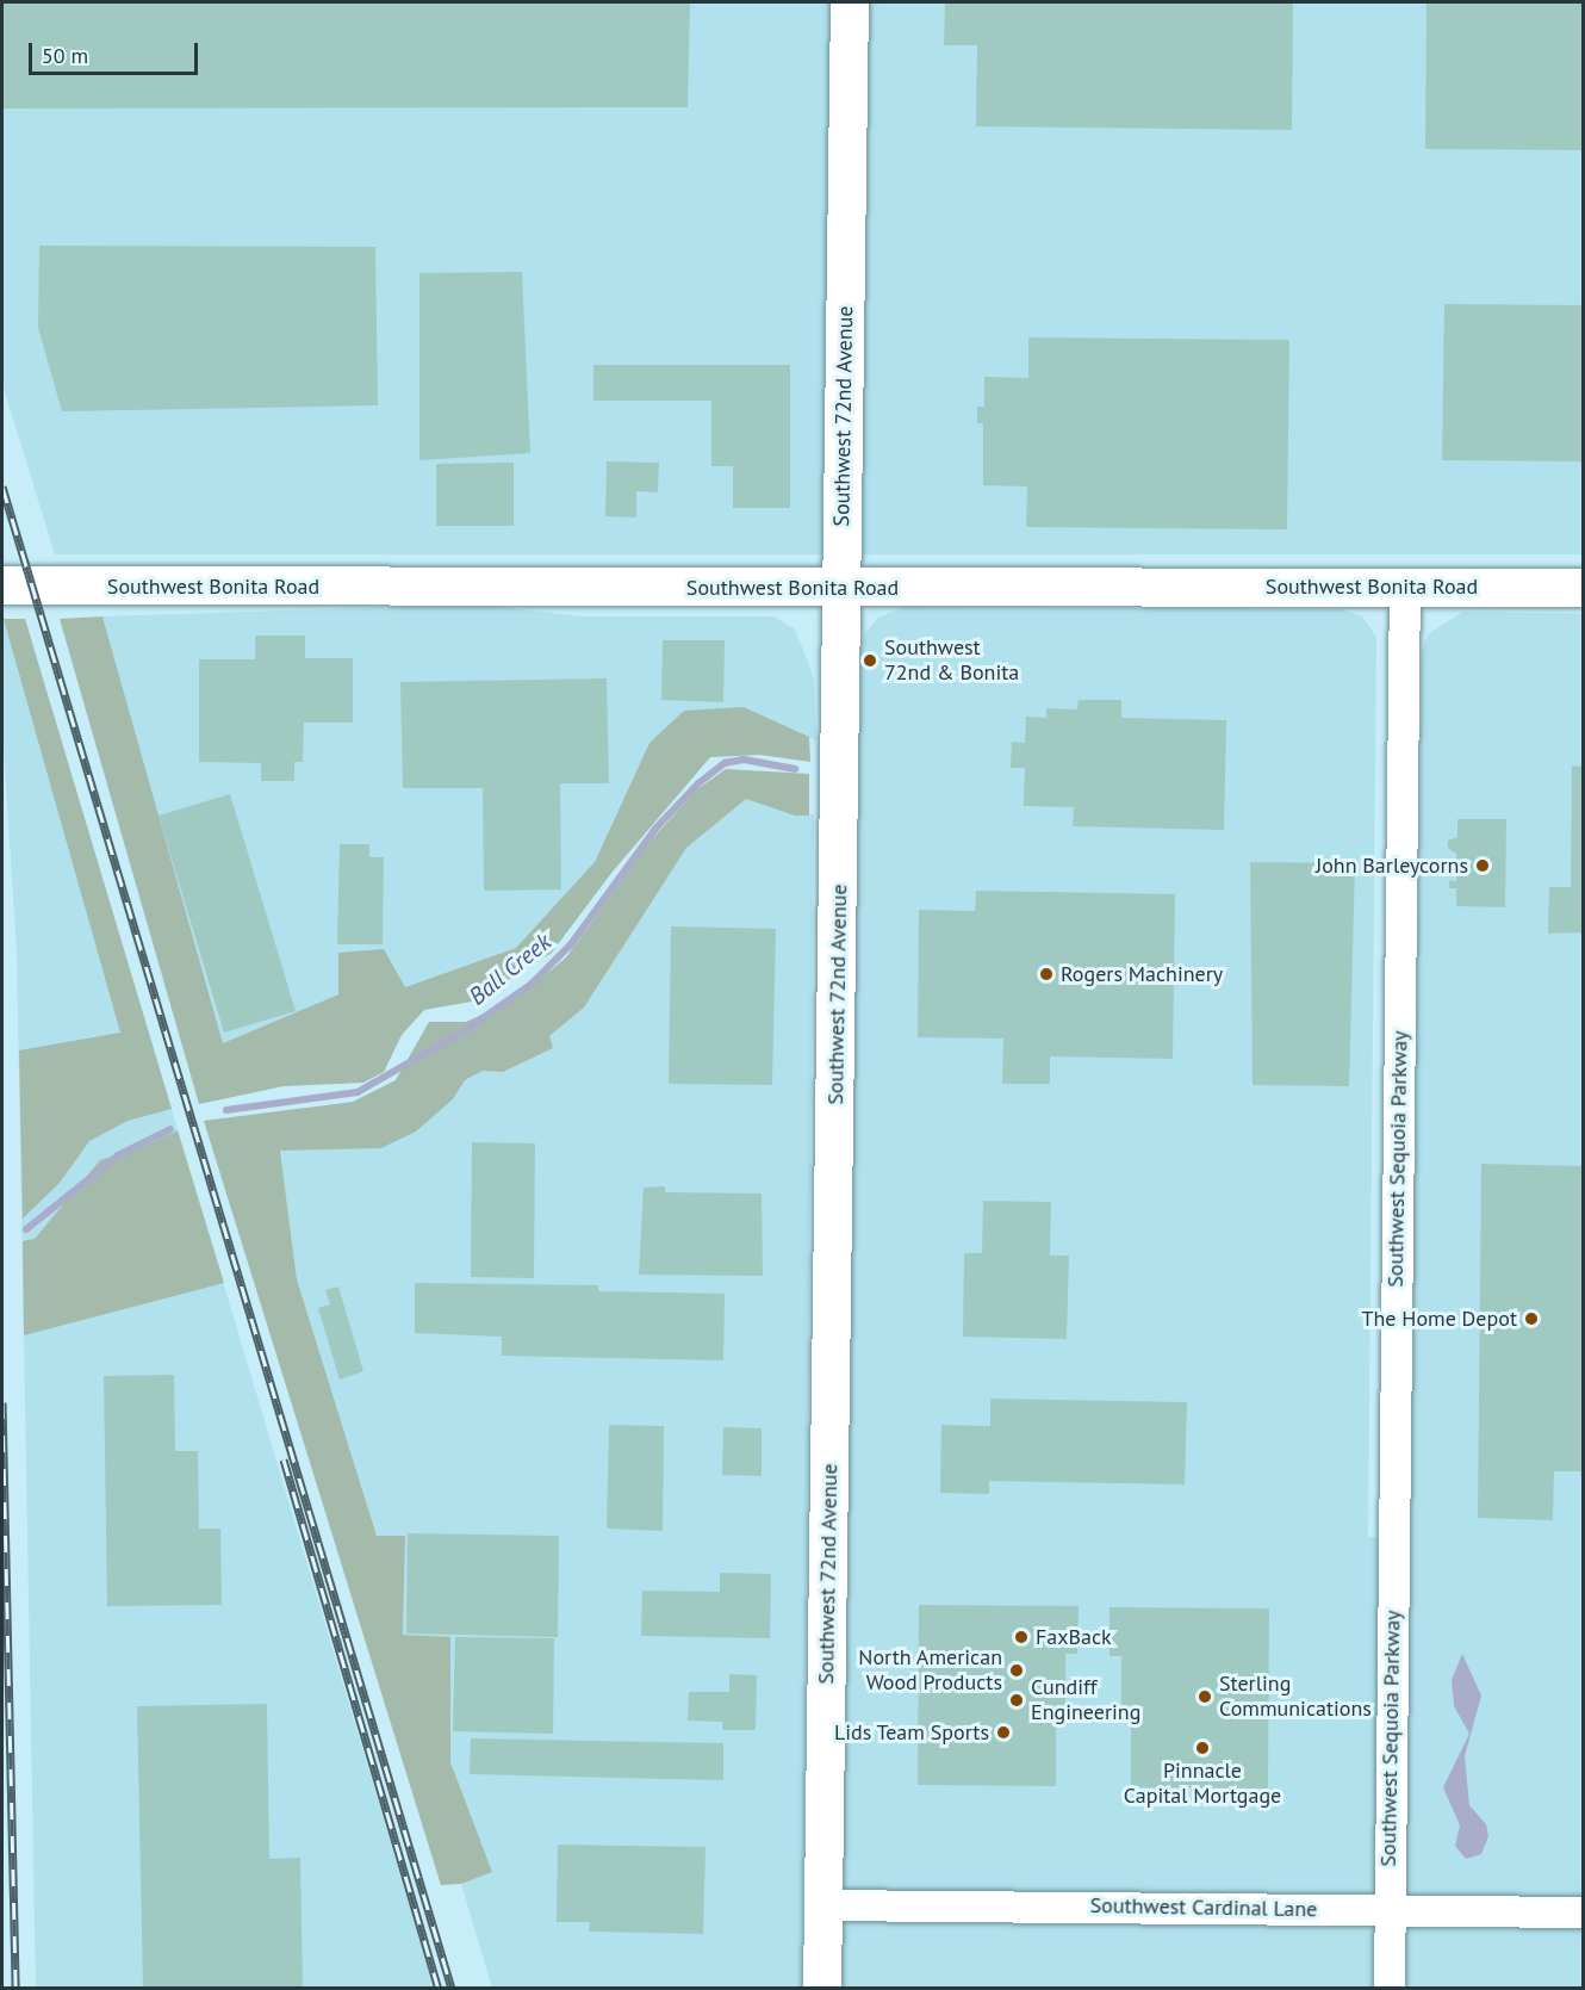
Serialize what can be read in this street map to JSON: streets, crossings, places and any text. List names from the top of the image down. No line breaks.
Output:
{"streets":{"main road":["Southwest 72nd Avenue","Southwest Bonita Road"],"street":["Southwest Sequoia Parkway","Southwest Cardinal Lane"]},"crossings":[["Southwest 72nd Avenue","Southwest Bonita Road"],["Southwest 72nd Avenue","Southwest Cardinal Lane"],["Southwest Bonita Road","Southwest Sequoia Parkway"],["Southwest Sequoia Parkway","Southwest Cardinal Lane"]],"water":["Ball Creek"],"places":["Southwest 72nd & Bonita","John Barleycorns","Rogers Machinery","The Home Depot","FaxBack","North American Wood Products","Sterling Communications","Cundiff Engineering","Lids Team Sports","Pinnacle Capital Mortgage"],"scale_bar":"50 m"}
